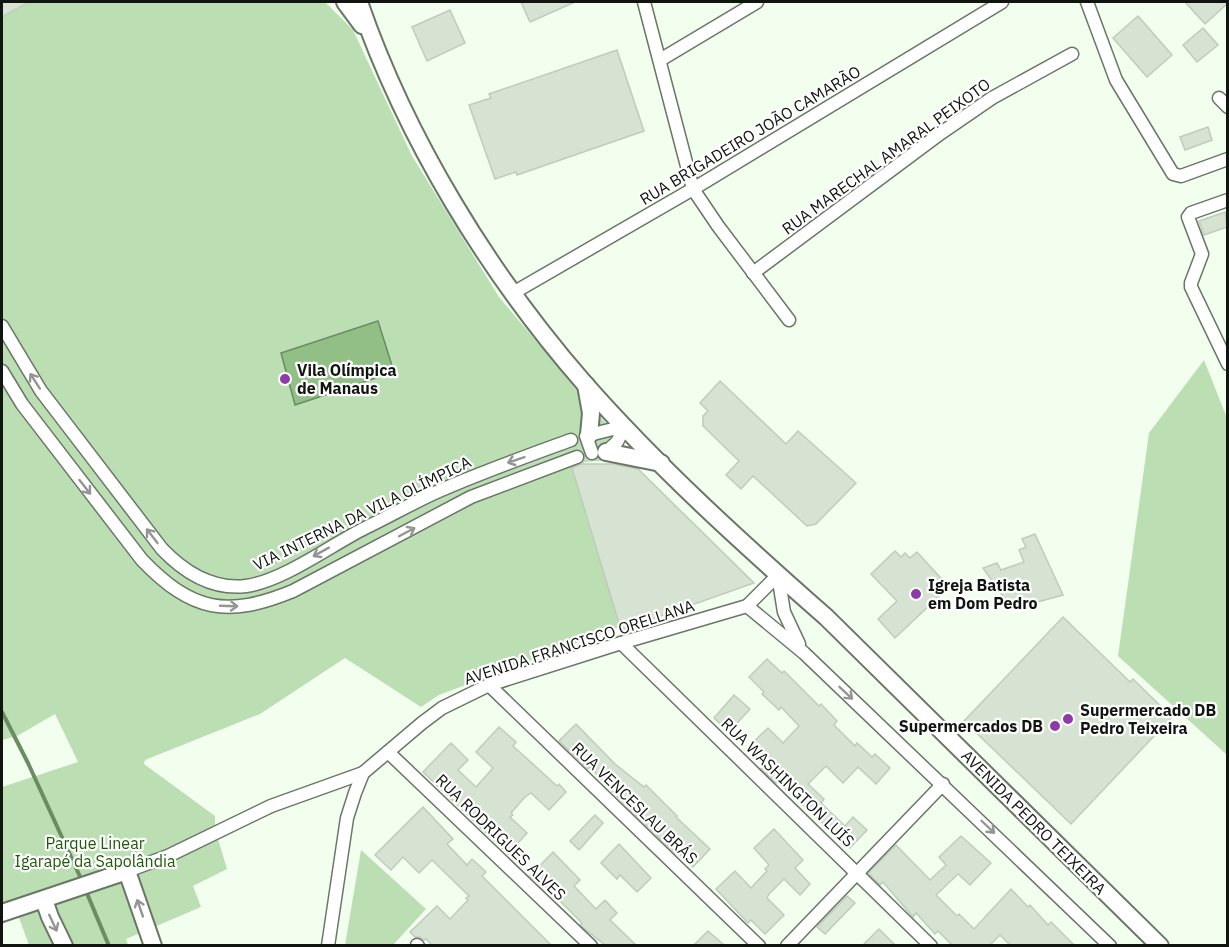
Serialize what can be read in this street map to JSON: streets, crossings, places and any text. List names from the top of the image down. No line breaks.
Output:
{"streets":{"street":["RUA BRIGADEIRO JOÃO CAMARÃO","RUA MARECHAL AMARAL PEIXOTO","VIA INTERNA DA VILA OLÍMPICA","AVENIDA FRANCISCO ORELLANA","RUA WASHINGTON LUÍS","RUA VENCESLAU BRÁS","AVENIDA PEDRO TEIXEIRA","RUA RODRIGUES ALVES"]},"crossings":[["RUA BRIGADEIRO JOÃO CAMARÃO","AVENIDA PEDRO TEIXEIRA"],["AVENIDA FRANCISCO ORELLANA","RUA WASHINGTON LUÍS"],["AVENIDA FRANCISCO ORELLANA","RUA VENCESLAU BRÁS"],["AVENIDA FRANCISCO ORELLANA","AVENIDA PEDRO TEIXEIRA"],["AVENIDA FRANCISCO ORELLANA","RUA RODRIGUES ALVES"]],"parks":["Parque Linear Igarapé da Sapolândia"],"places":["Vila Olímpica de Manaus","Igreja Batista em Dom Pedro","Supermercado DB Pedro Teixeira","Supermercados DB"]}
